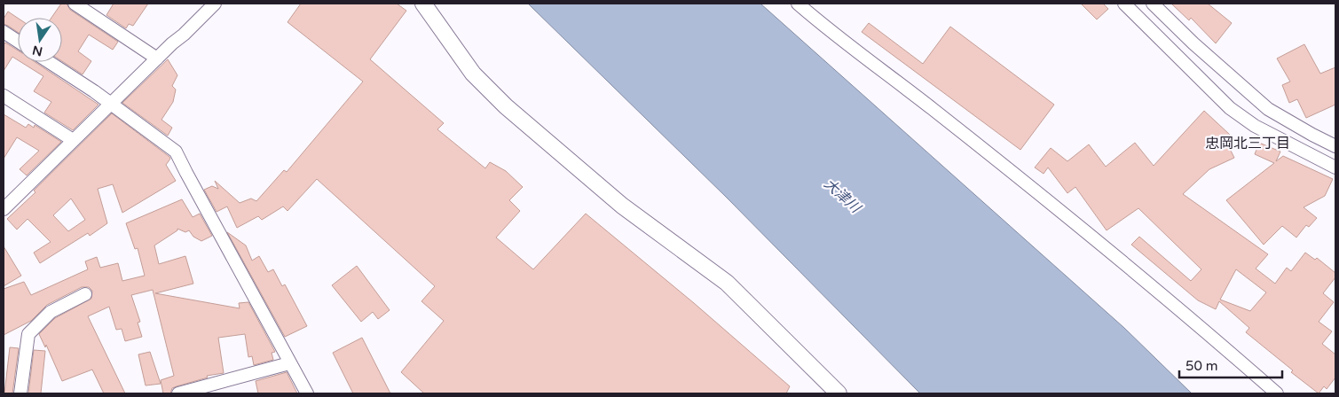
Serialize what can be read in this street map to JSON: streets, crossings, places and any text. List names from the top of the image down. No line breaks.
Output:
{"districts":["忠岡北三丁目"],"water":["大津川"],"scale_bar":"50 m","north":"bottom"}
